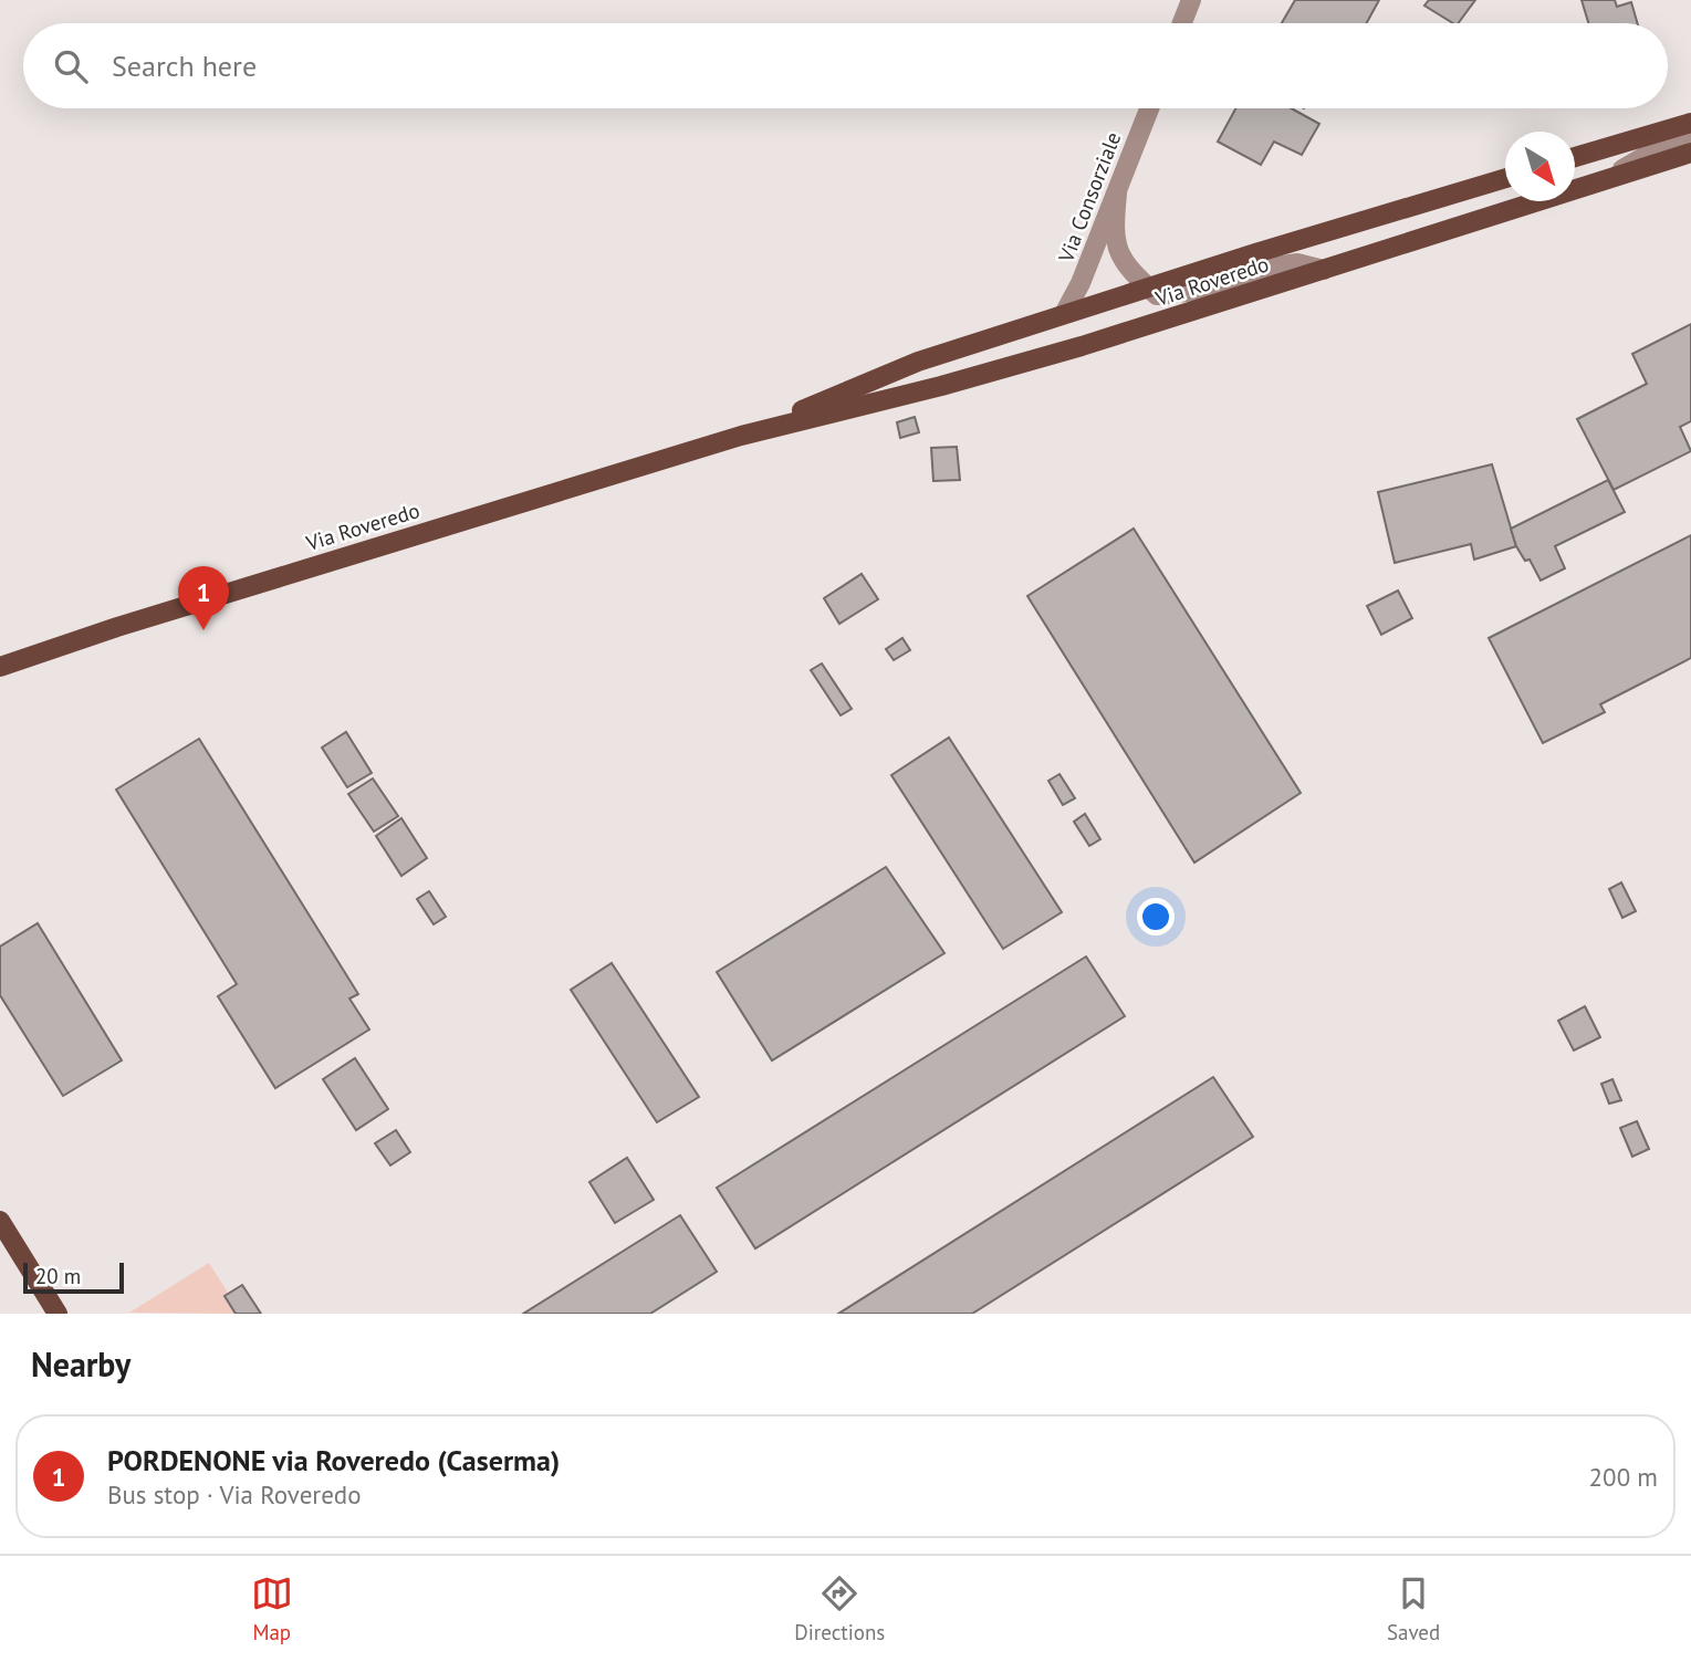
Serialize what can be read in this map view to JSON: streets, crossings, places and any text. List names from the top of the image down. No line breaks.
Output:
{"streets":{"main road":["Via Roveredo"],"street":["Via Consorziale"]},"crossings":[["Via Consorziale","Via Roveredo"]],"scale_bar":"20 m","north":"bottom right","page":{"search":"Search here","pins":"1","scale":"20 m","heading":"Nearby","list":[{"mark":"1","name":"PORDENONE via Roveredo (Caserma)","note":"Bus stop · Via Roveredo","value":"200 m"}],"nav":["Map","Directions","Saved"]}}
